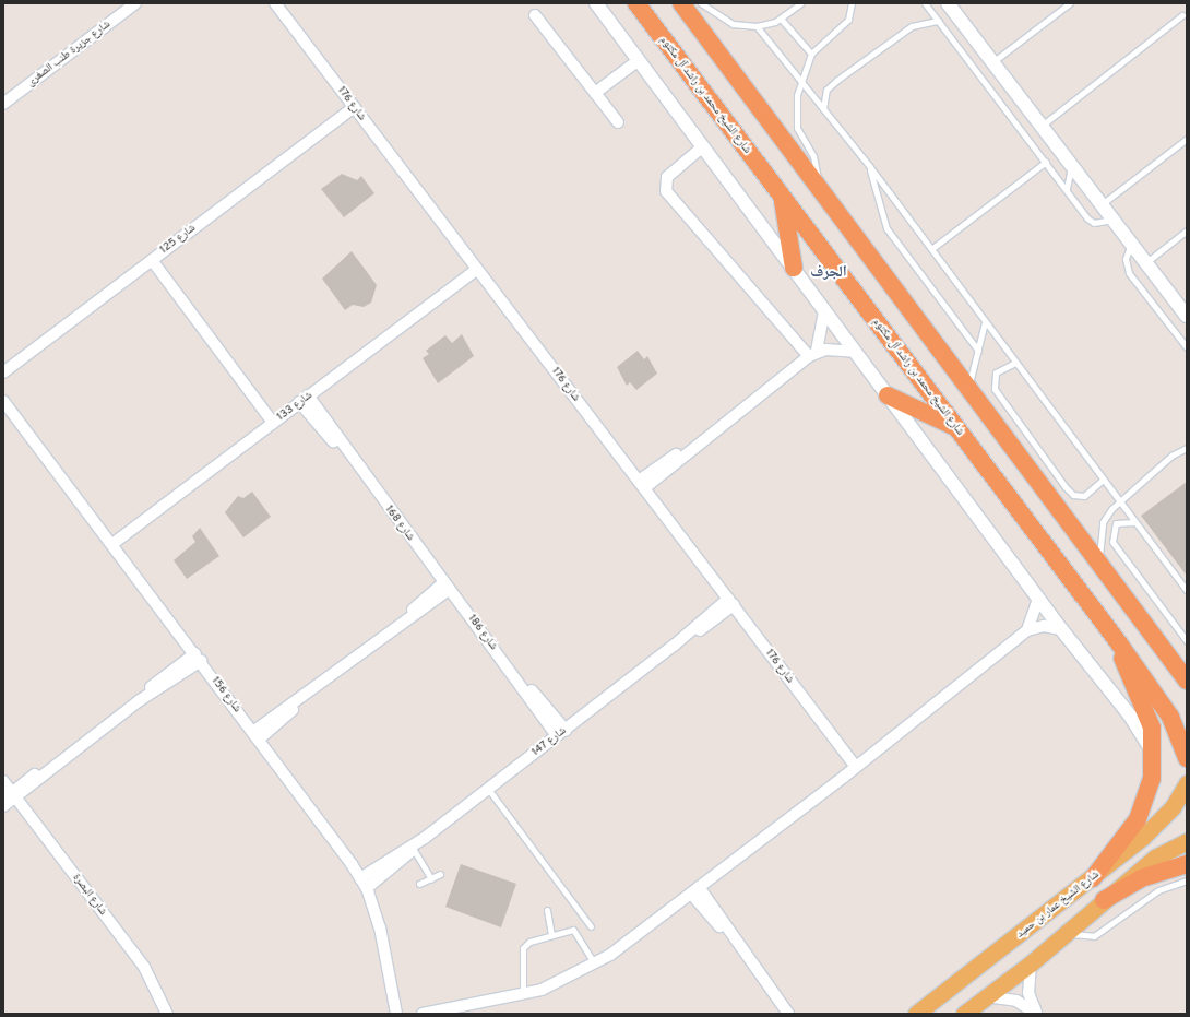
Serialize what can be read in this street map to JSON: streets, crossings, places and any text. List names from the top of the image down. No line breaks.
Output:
{"streets":{"highway":["شارع الشيخ محمد بن راشد آل مكتوم"],"main road":["شارع الشيخ عمار بن حميد"],"street":["شارع جزيرة طنب الصغرى","شارع 176","شارع 125","شارع 133","شارع 168","شارع 186","شارع 156","شارع 147","شارع البصرة"]},"crossings":[["شارع 176","شارع 125"],["شارع 176","شارع 133"],["شارع 176","شارع 147"],["شارع 133","شارع 168"],["شارع 133","شارع 156"],["شارع 168","شارع 186"],["شارع 186","شارع 147"],["شارع 156","شارع 147"]],"districts":["الجرف"]}
